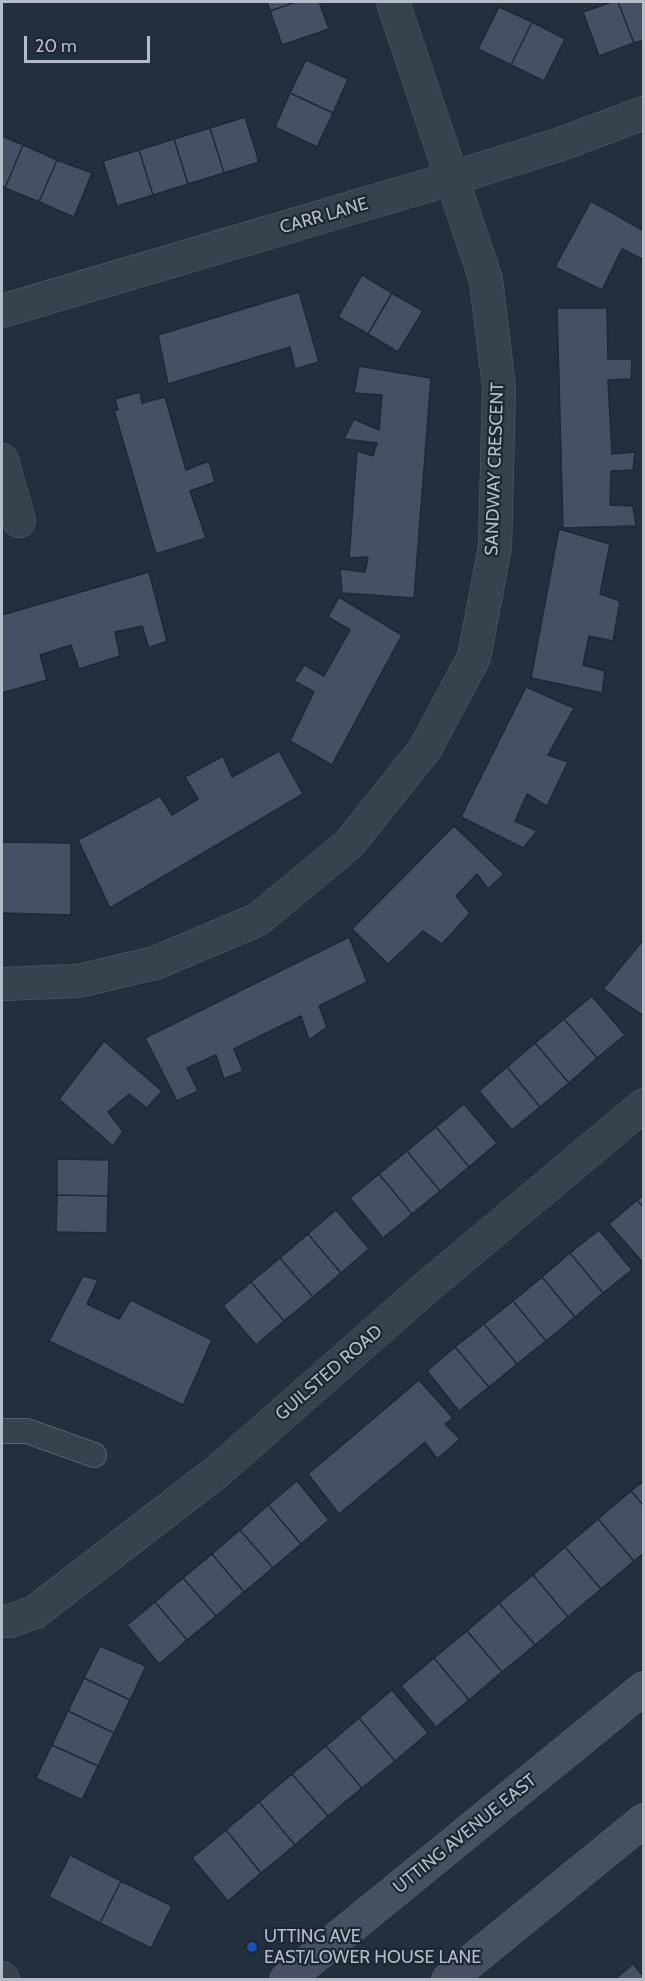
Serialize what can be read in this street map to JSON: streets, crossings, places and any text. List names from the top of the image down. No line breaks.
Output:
{"streets":{"street":["CARR LANE","SANDWAY CRESCENT","GUILSTED ROAD","UTTING AVENUE EAST"]},"crossings":[["CARR LANE","SANDWAY CRESCENT"]],"places":["UTTING AVE EAST/LOWER HOUSE LANE"],"scale_bar":"20 m"}
